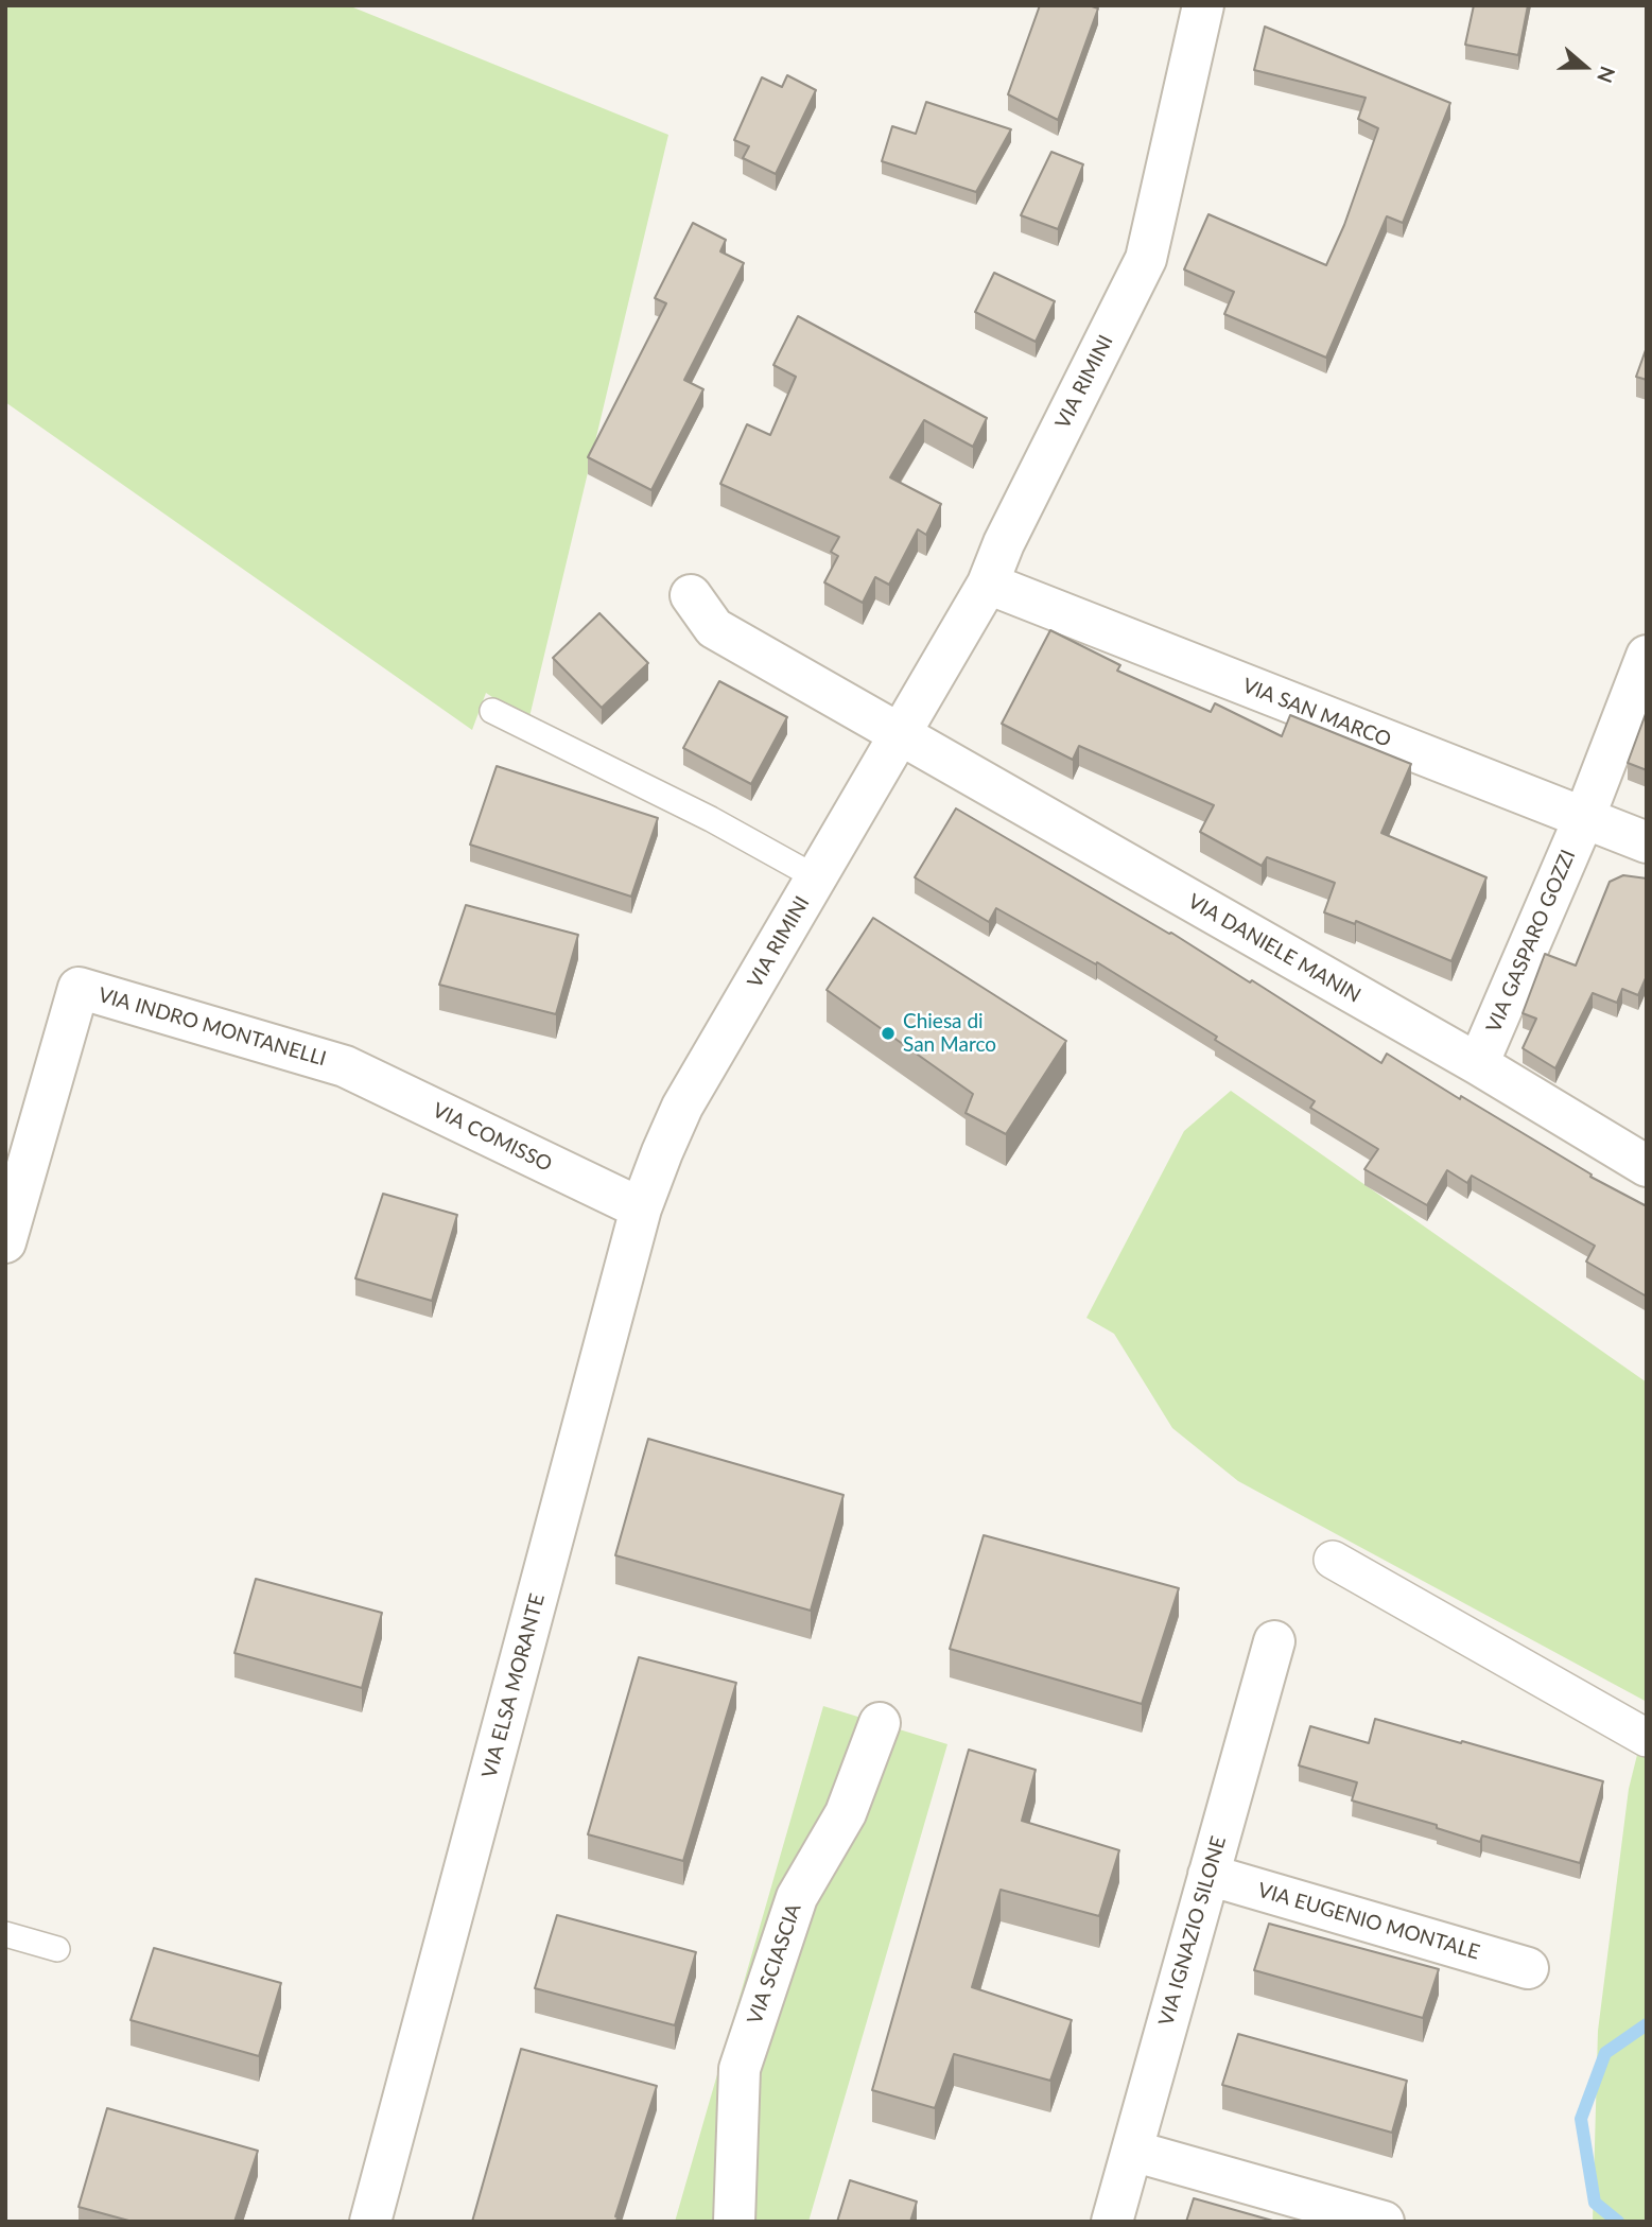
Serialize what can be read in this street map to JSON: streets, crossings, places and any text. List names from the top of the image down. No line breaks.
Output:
{"streets":{"street":["VIA RIMINI","VIA SAN MARCO","VIA GASPARO GOZZI","VIA DANIELE MANIN","VIA INDRO MONTANELLI","VIA COMISSO","VIA ELSA MORANTE","VIA EUGENIO MONTALE","VIA IGNAZIO SILONE","VIA SCIASCIA"]},"crossings":[["VIA RIMINI","VIA SAN MARCO"],["VIA RIMINI","VIA DANIELE MANIN"],["VIA RIMINI","VIA ELSA MORANTE"],["VIA SAN MARCO","VIA GASPARO GOZZI"],["VIA GASPARO GOZZI","VIA DANIELE MANIN"],["VIA INDRO MONTANELLI","VIA COMISSO"],["VIA COMISSO","VIA ELSA MORANTE"],["VIA EUGENIO MONTALE","VIA IGNAZIO SILONE"]],"places":["Chiesa di San Marco"],"north":"right"}
